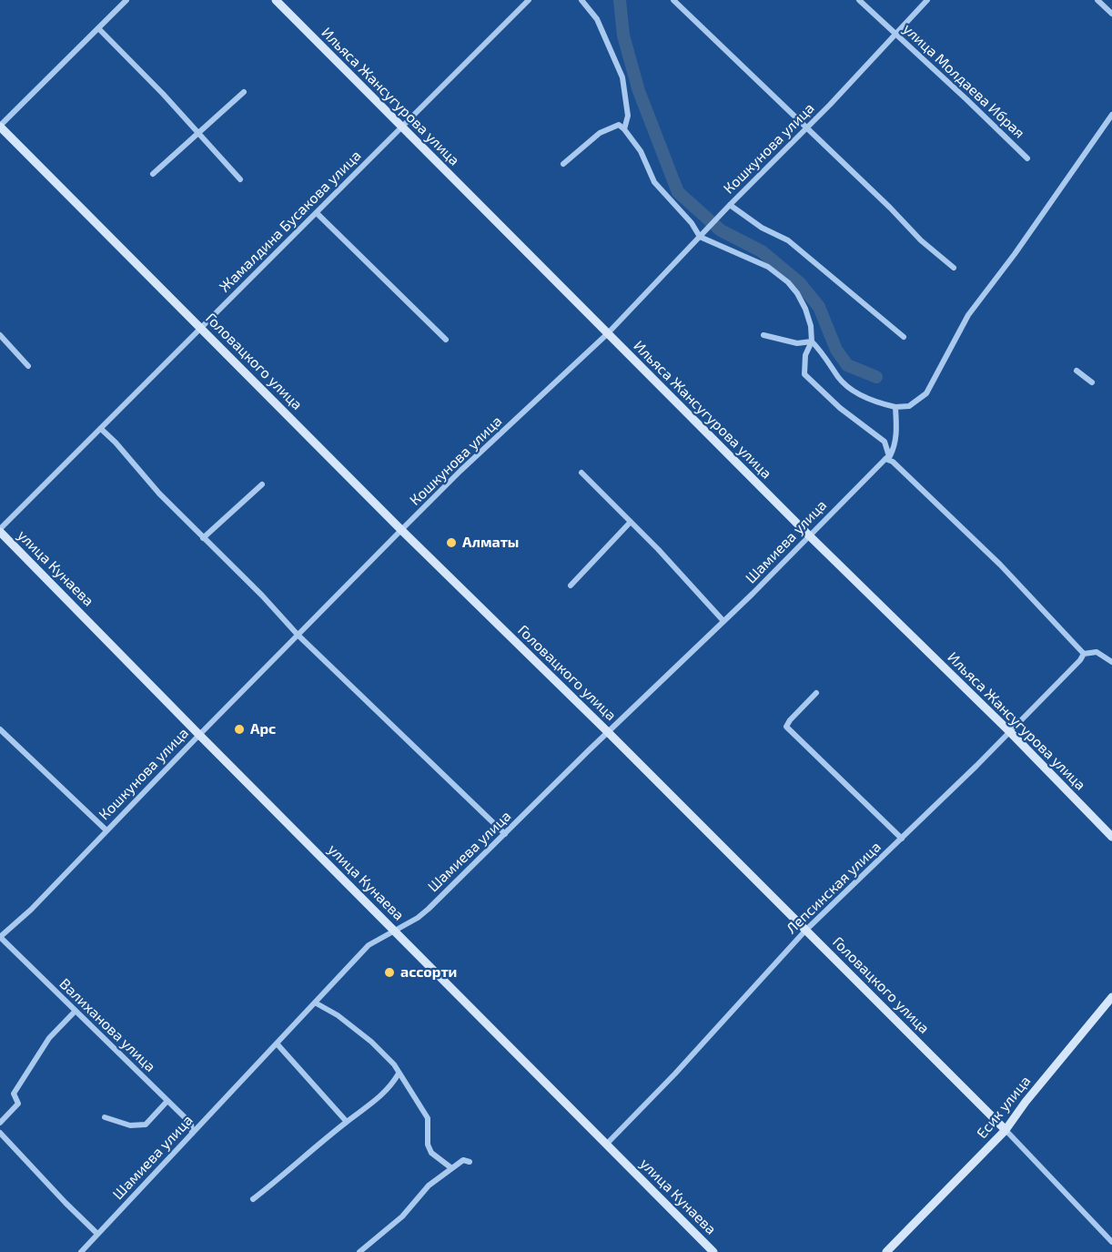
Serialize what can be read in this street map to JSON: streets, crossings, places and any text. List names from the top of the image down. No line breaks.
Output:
{"streets":{"street":["улица Молдаева Ибрая","Ильяса Жансугурова улица","Кошкунова улица","Жамалдина Бусакова улица","Головацкого улица","Шамиева улица","улица Кунаева","Лепсинская улица","Валиханова улица","Есик улица"]},"crossings":[["улица Молдаева Ибрая","Кошкунова улица"],["Ильяса Жансугурова улица","Кошкунова улица"],["Ильяса Жансугурова улица","Жамалдина Бусакова улица"],["Ильяса Жансугурова улица","Шамиева улица"],["Ильяса Жансугурова улица","Лепсинская улица"],["Кошкунова улица","Головацкого улица"],["Кошкунова улица","улица Кунаева"],["Кошкунова улица","Валиханова улица"],["Жамалдина Бусакова улица","Головацкого улица"],["Жамалдина Бусакова улица","улица Кунаева"],["Головацкого улица","Шамиева улица"],["Головацкого улица","Лепсинская улица"],["Головацкого улица","Есик улица"],["Шамиева улица","улица Кунаева"],["Шамиева улица","Валиханова улица"],["улица Кунаева","Лепсинская улица"]],"places":["Алматы","Арс","ассорти"]}
